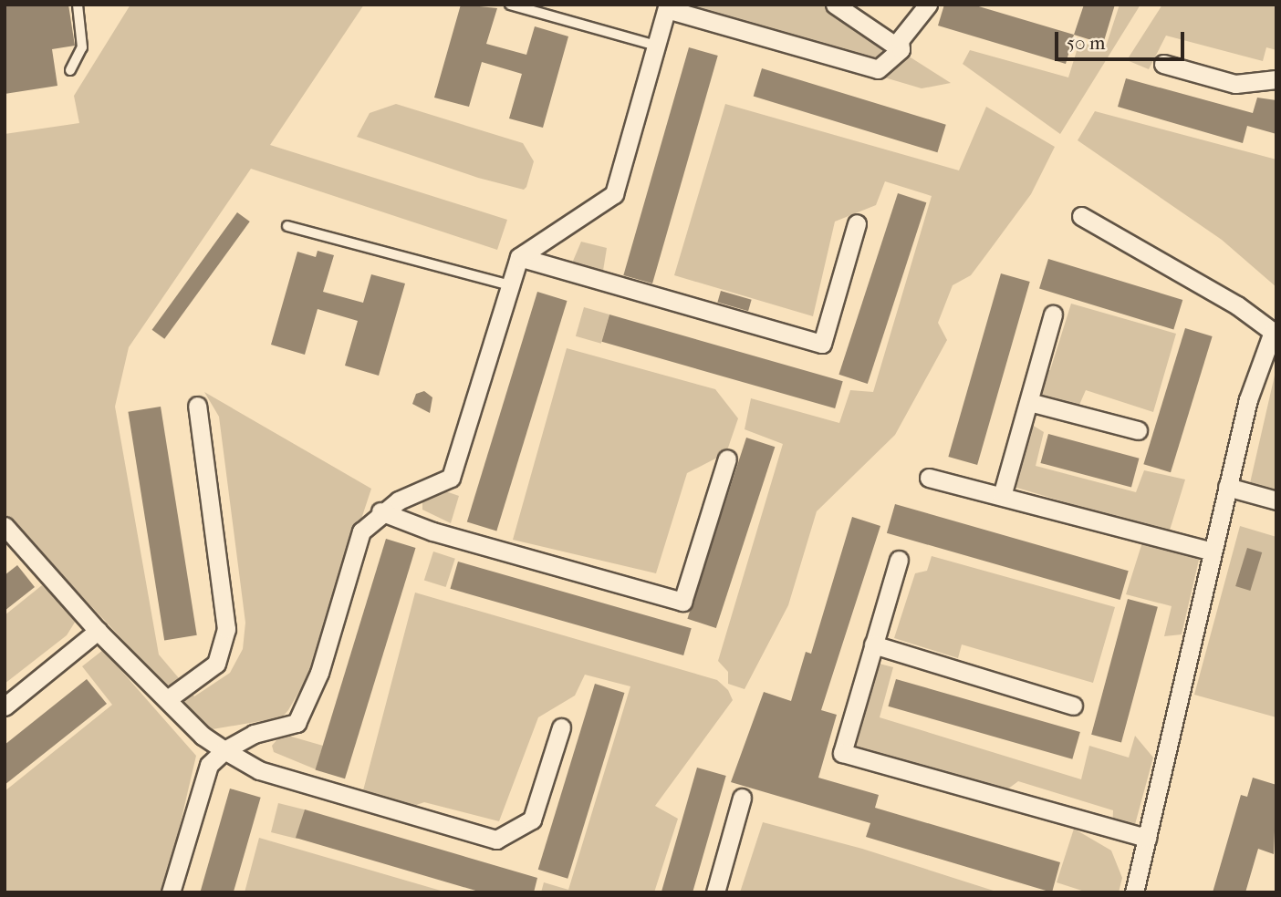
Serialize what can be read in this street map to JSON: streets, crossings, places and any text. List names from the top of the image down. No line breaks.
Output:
{"scale_bar":"50 m"}
